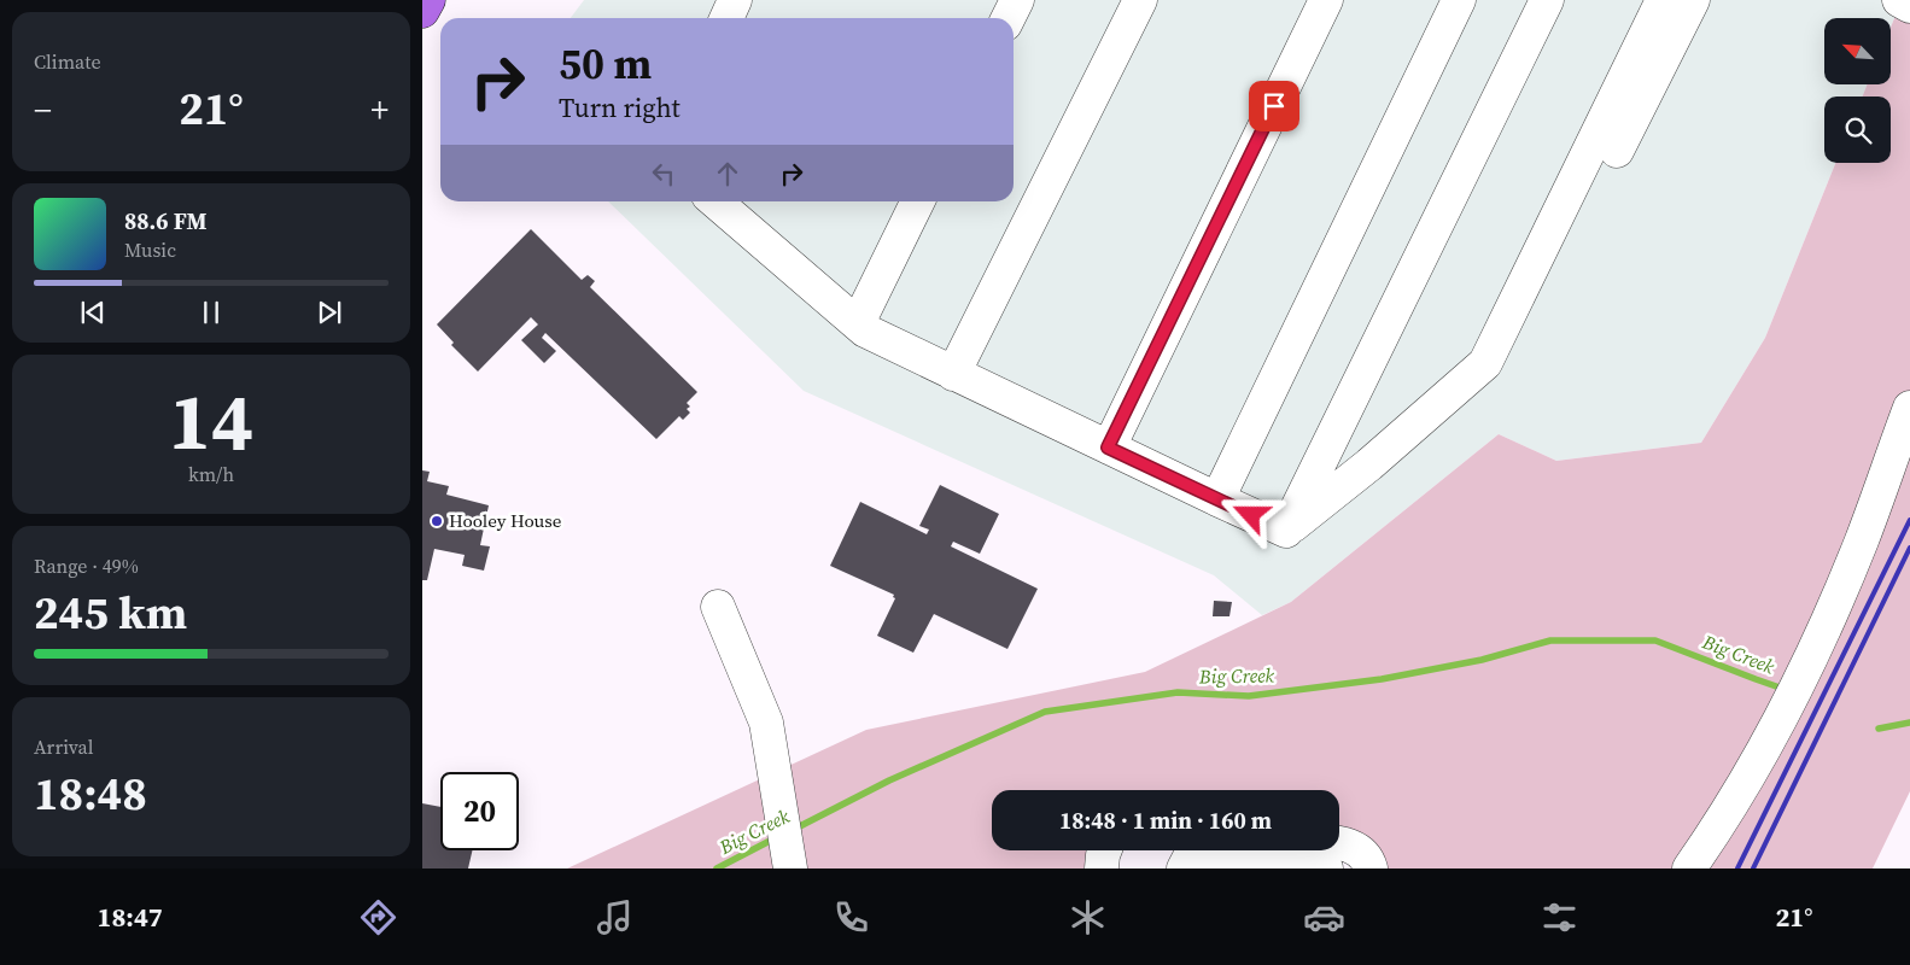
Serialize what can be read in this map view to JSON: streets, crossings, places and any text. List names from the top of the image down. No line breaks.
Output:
{"water":["Big Creek"],"places":["Hooley House"],"north":"top left","page":{"tile":["Climate",["14","km/h"],["Range · 49%","245 km"],["Arrival","18:48"]],"turn":["50 m","Turn right"],"heat":["−","21°","+"],"song":["88.6 FM","Music"],"limit":"20","trip":"18:48 · 1 min · 160 m","tabs":["18:47","21°"]}}
